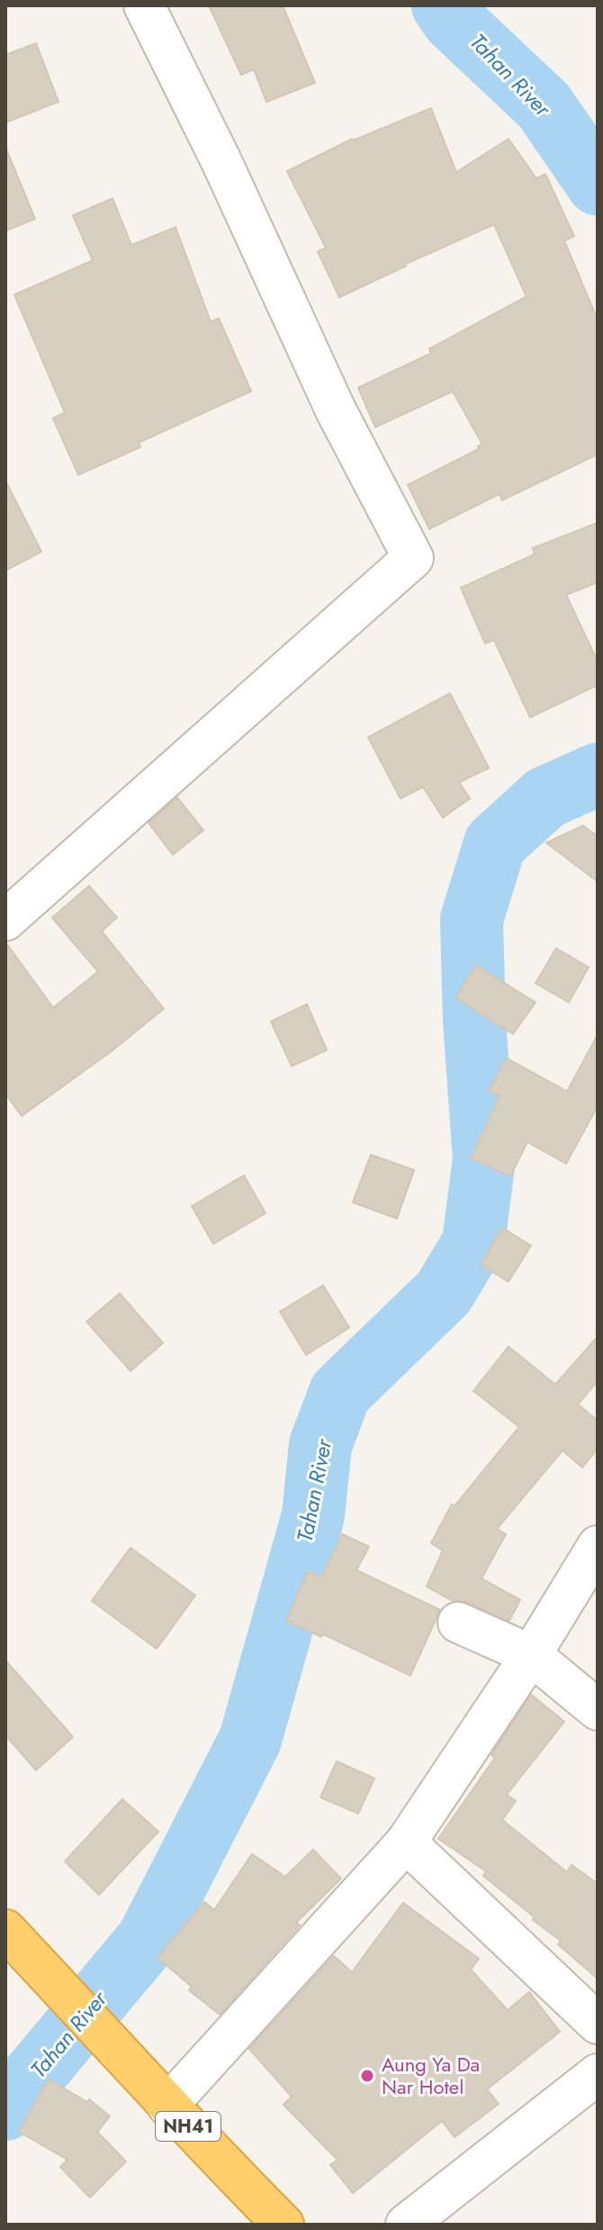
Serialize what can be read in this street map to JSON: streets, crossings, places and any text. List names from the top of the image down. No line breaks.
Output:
{"streets":{"highway":["NH41"]},"water":["Tahan River"],"places":["Aung Ya Da Nar Hotel"]}
